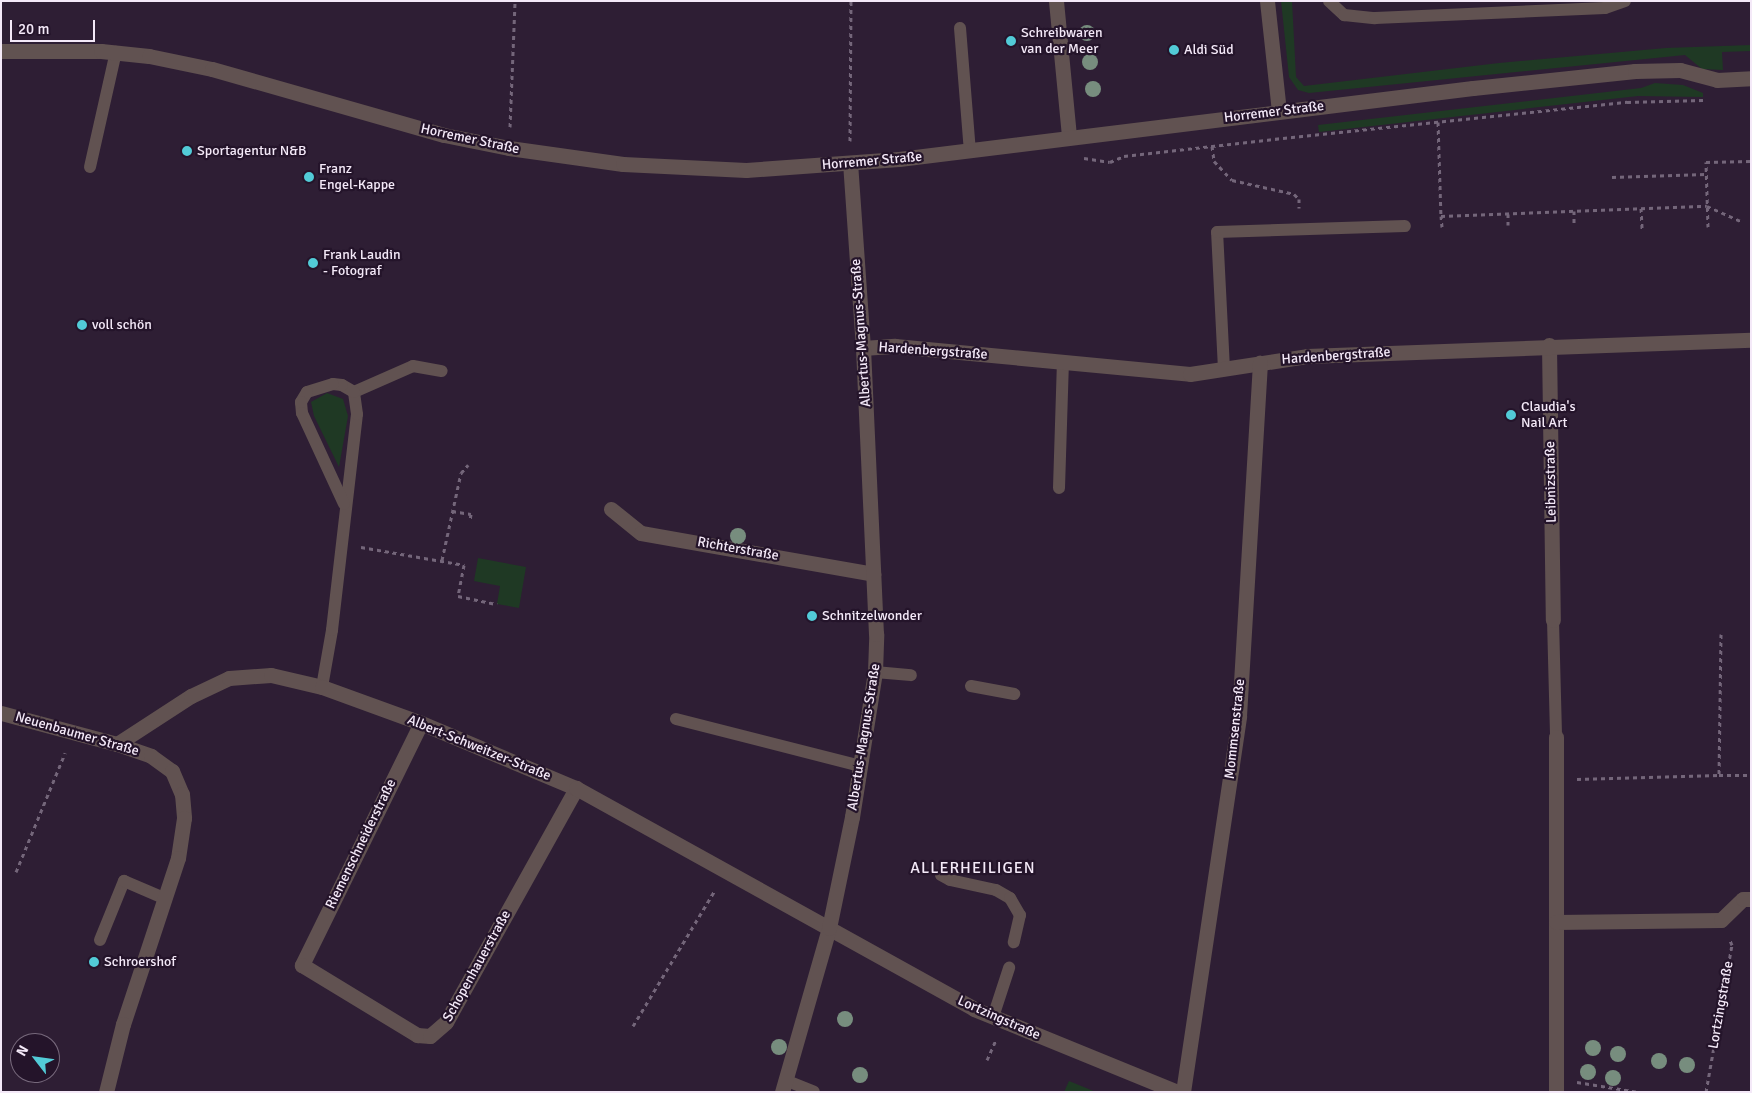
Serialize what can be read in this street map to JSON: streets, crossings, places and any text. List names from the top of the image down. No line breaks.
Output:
{"streets":{"street":["Horremer Straße","Albertus-Magnus-Straße","Hardenbergstraße","Leibnizstraße","Richterstraße","Mommsenstraße","Neuenbaumer Straße","Albert-Schweitzer-Straße","Riemenschneiderstraße","Schopenhauerstraße","Lortzingstraße"]},"crossings":[["Horremer Straße","Albertus-Magnus-Straße"],["Albertus-Magnus-Straße","Hardenbergstraße"],["Albertus-Magnus-Straße","Richterstraße"],["Albertus-Magnus-Straße","Albert-Schweitzer-Straße"],["Albertus-Magnus-Straße","Lortzingstraße"],["Hardenbergstraße","Leibnizstraße"],["Hardenbergstraße","Mommsenstraße"],["Neuenbaumer Straße","Albert-Schweitzer-Straße"],["Albert-Schweitzer-Straße","Riemenschneiderstraße"],["Albert-Schweitzer-Straße","Schopenhauerstraße"],["Albert-Schweitzer-Straße","Lortzingstraße"],["Riemenschneiderstraße","Schopenhauerstraße"]],"districts":["ALLERHEILIGEN"],"places":["Schreibwaren van der Meer","Aldi Süd","Sportagentur N&B","Franz Engel-Kappe","Frank Laudin - Fotograf","voll schön","Claudia's Nail Art","Schnitzelwonder","Schroershof"],"scale_bar":"20 m","north":"top left"}
